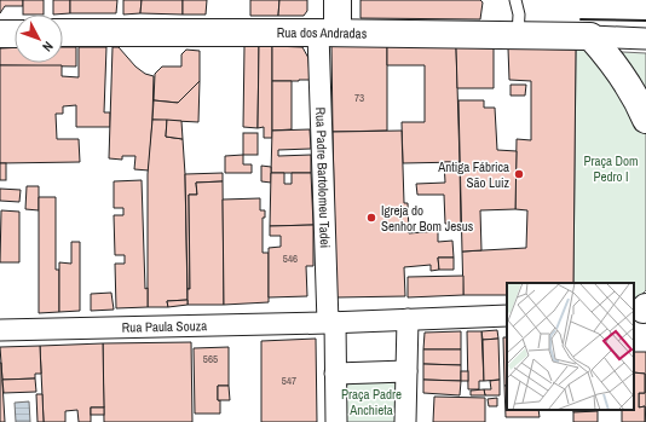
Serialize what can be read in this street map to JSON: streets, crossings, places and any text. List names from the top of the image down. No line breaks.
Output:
{"streets":{"main road":["Rua dos Andradas","Rua Padre Bartolomeu Tadei"],"street":["Rua Paula Souza"]},"crossings":[["Rua dos Andradas","Rua Padre Bartolomeu Tadei"],["Rua Padre Bartolomeu Tadei","Rua Paula Souza"]],"parks":["Praça Dom Pedro I","Praça Padre Anchieta"],"places":["Antiga Fábrica São Luiz","Igreja do Senhor Bom Jesus"],"house_numbers":["73","546","565","547"],"north":"bottom right"}
